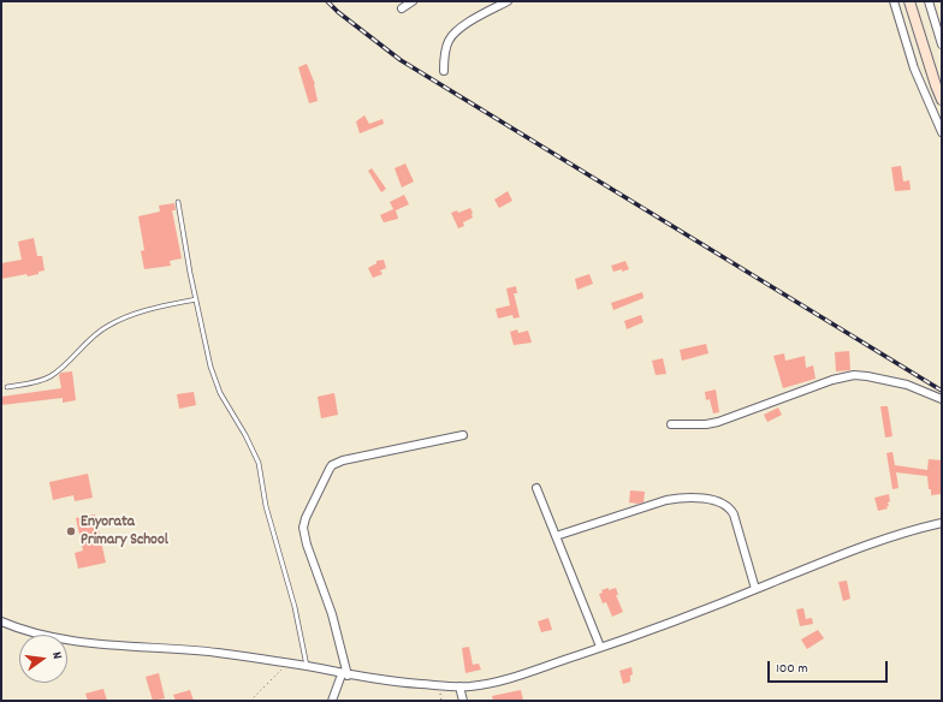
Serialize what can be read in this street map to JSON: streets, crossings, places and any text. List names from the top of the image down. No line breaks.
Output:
{"places":["Enyorata Primary School"],"scale_bar":"100 m","north":"right"}
